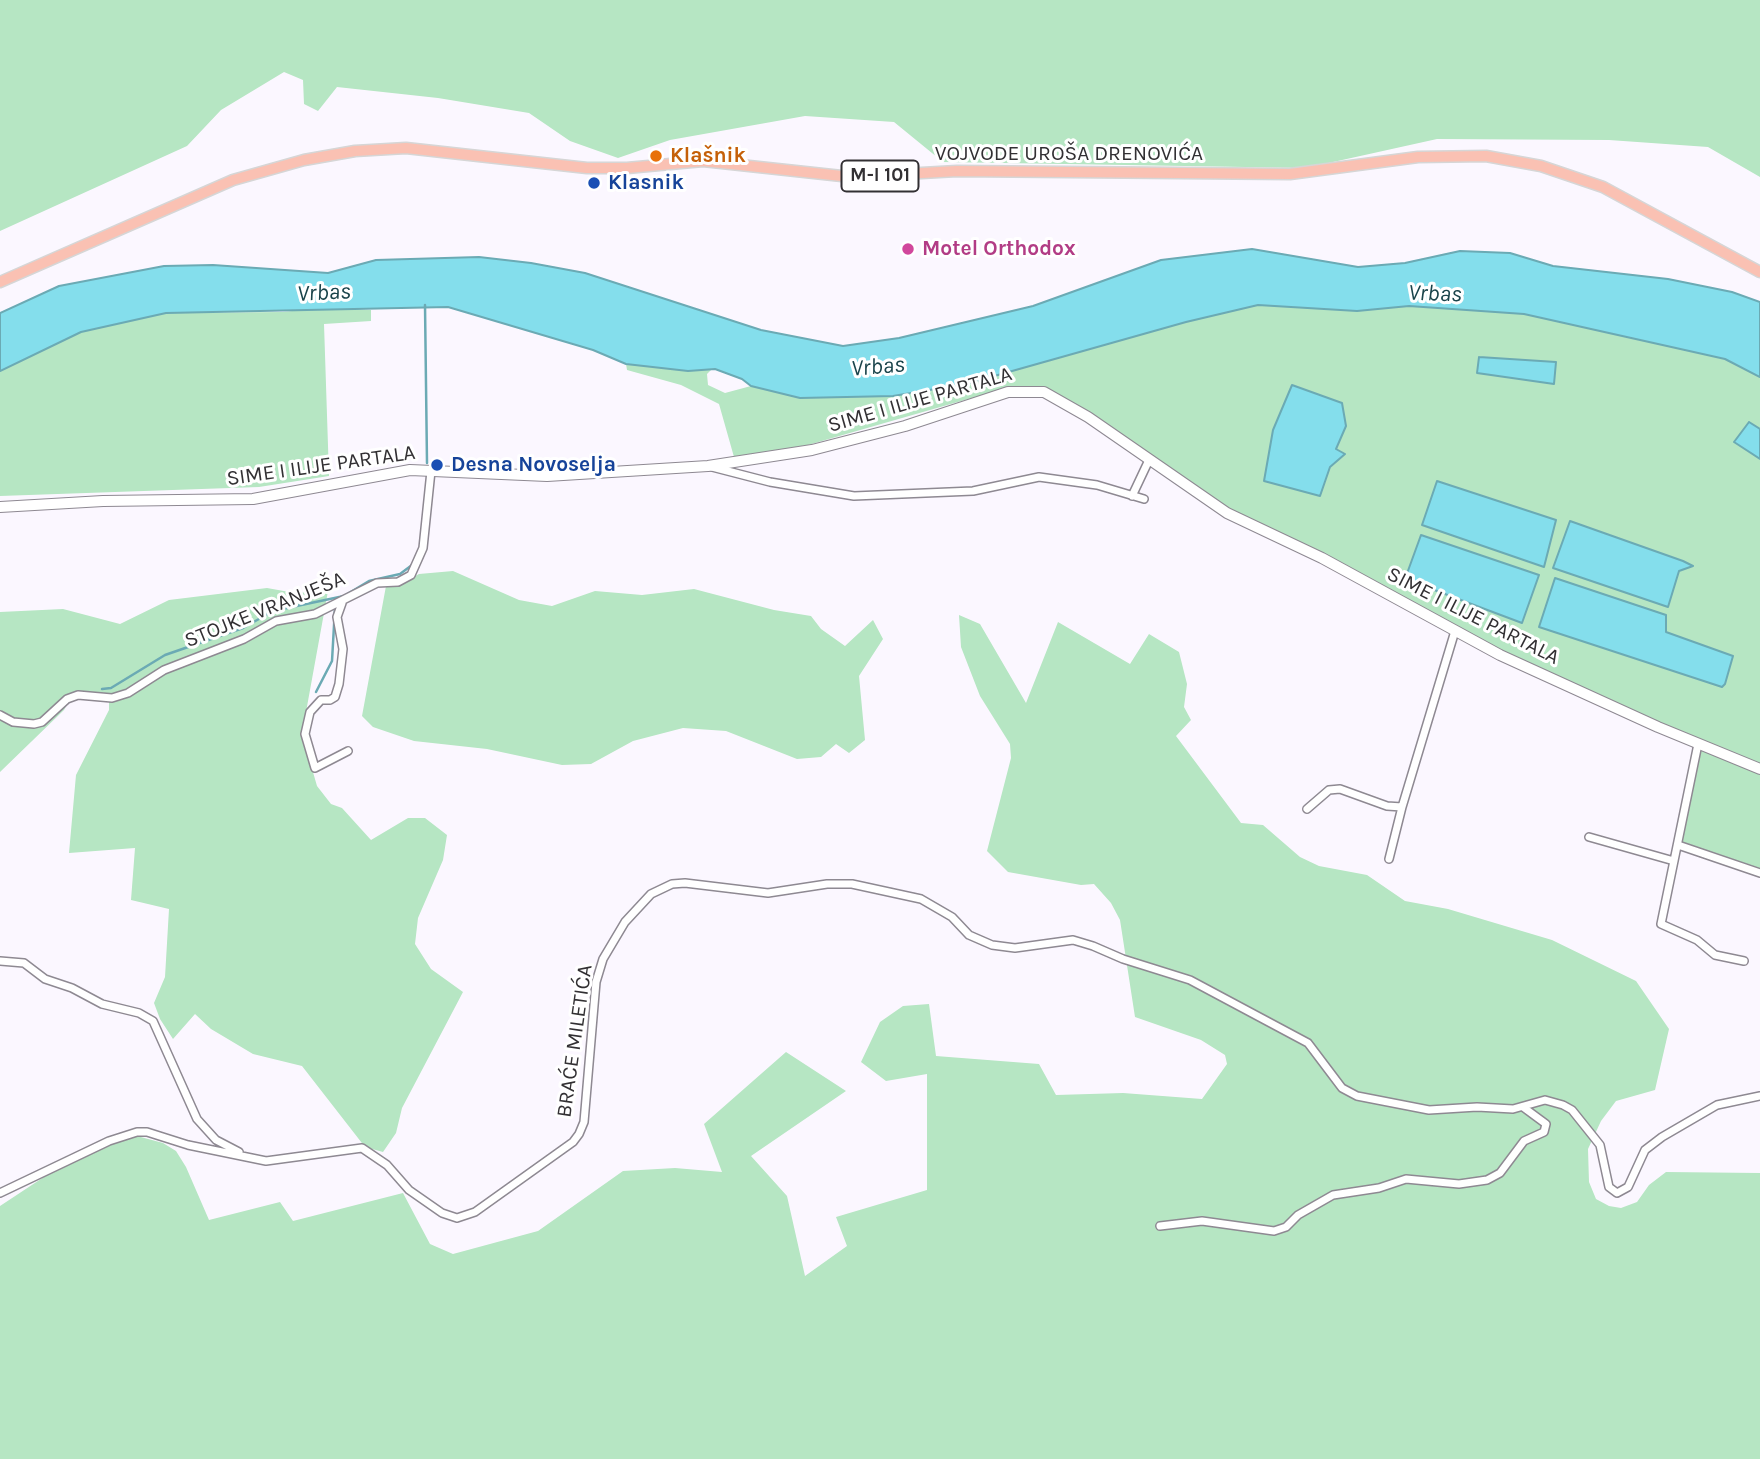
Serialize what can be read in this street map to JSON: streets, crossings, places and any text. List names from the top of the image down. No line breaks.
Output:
{"streets":{"main road":["VOJVODE UROŠA DRENOVIĆA","M-I 101"],"street":["SIME I ILIJE PARTALA","STOJKE VRANJEŠA","BRAĆE MILETIĆA"]},"crossings":[["SIME I ILIJE PARTALA","STOJKE VRANJEŠA"]],"water":["Vrbas"],"places":["Klašnik","Klasnik","Motel Orthodox","Desna Novoselja"]}
